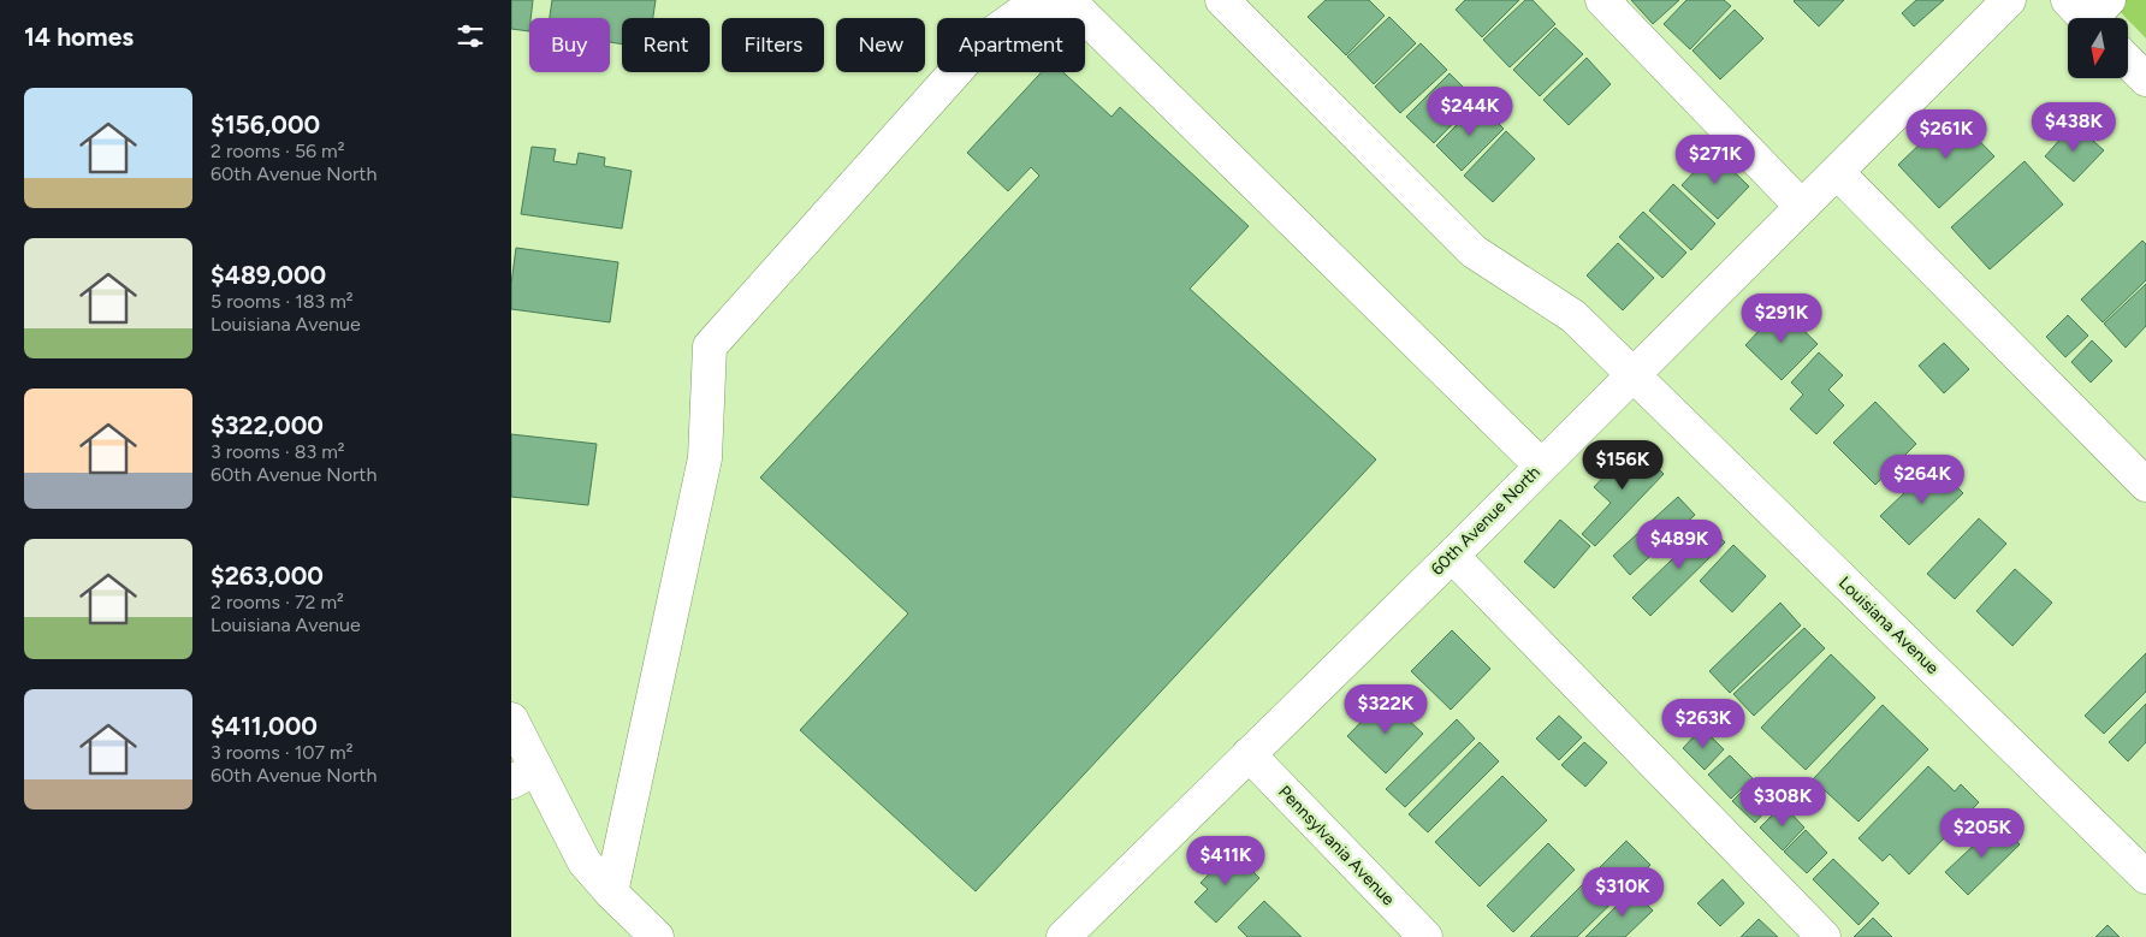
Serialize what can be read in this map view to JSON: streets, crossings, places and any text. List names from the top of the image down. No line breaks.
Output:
{"streets":{"street":["60th Avenue North","Louisiana Avenue","Pennsylvania Avenue"]},"crossings":[["60th Avenue North","Louisiana Avenue"],["60th Avenue North","Pennsylvania Avenue"]],"north":"bottom","page":{"heading":"14 homes","chip":["Buy","Rent","Filters","New","Apartment"],"list":[{"name":"$156,000","note":"2 rooms · 56 m² · 60th Avenue North"},{"name":"$489,000","note":"5 rooms · 183 m² · Louisiana Avenue"},{"name":"$322,000","note":"3 rooms · 83 m² · 60th Avenue North"},{"name":"$263,000","note":"2 rooms · 72 m² · Louisiana Avenue"},{"name":"$411,000","note":"3 rooms · 107 m² · 60th Avenue North"}],"price":["$244K","$438K","$261K","$271K","$291K","$156K","$264K","$489K","$322K","$263K","$308K","$205K","$411K","$310K"]}}
